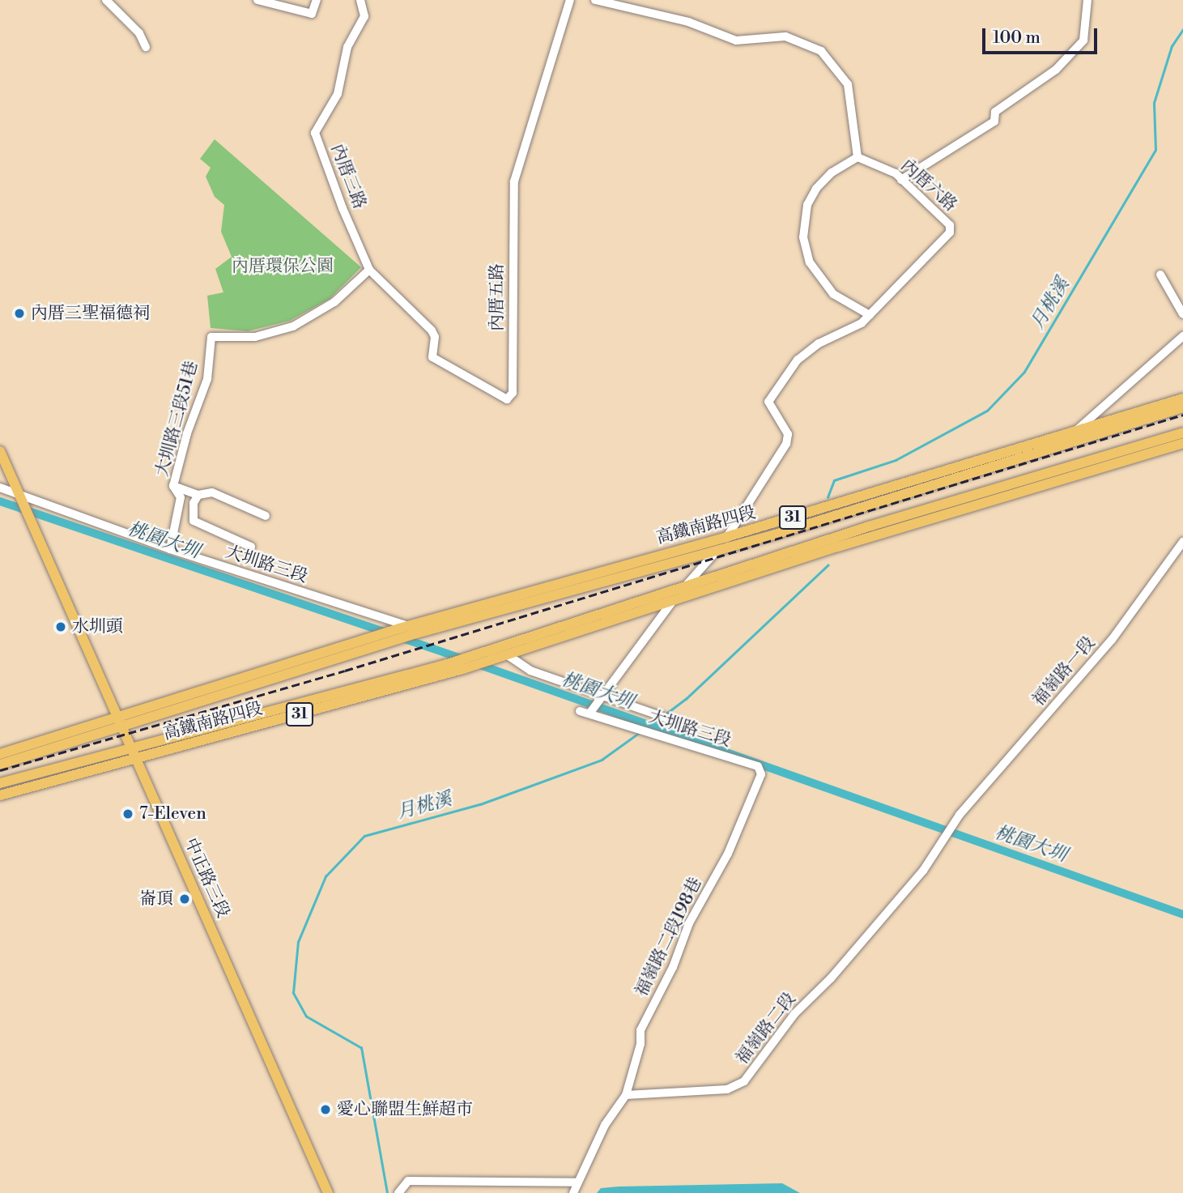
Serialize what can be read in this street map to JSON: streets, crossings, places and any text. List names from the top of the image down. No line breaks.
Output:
{"streets":{"main road":["31","高鐵南路四段","中正路三段"],"street":["內厝三路","內厝六路","內厝五路","大圳路三段51巷","大圳路三段","福嶺路一段","福嶺路二段198巷","福嶺路二段"]},"crossings":[["內厝三路","內厝五路"],["內厝三路","大圳路三段51巷"],["內厝六路","高鐵南路四段"],["內厝五路","大圳路三段51巷"],["大圳路三段51巷","大圳路三段"],["31","高鐵南路四段"],["31","大圳路三段"],["31","中正路三段"],["高鐵南路四段","大圳路三段"],["高鐵南路四段","中正路三段"],["大圳路三段","中正路三段"],["大圳路三段","福嶺路二段198巷"],["福嶺路一段","福嶺路二段"],["福嶺路二段198巷","福嶺路二段"]],"water":["月桃溪","桃園大圳"],"parks":["內厝環保公園"],"places":["內厝三聖福德祠","水圳頭","7-Eleven","崙頂","愛心聯盟生鮮超市"],"scale_bar":"100 m"}
